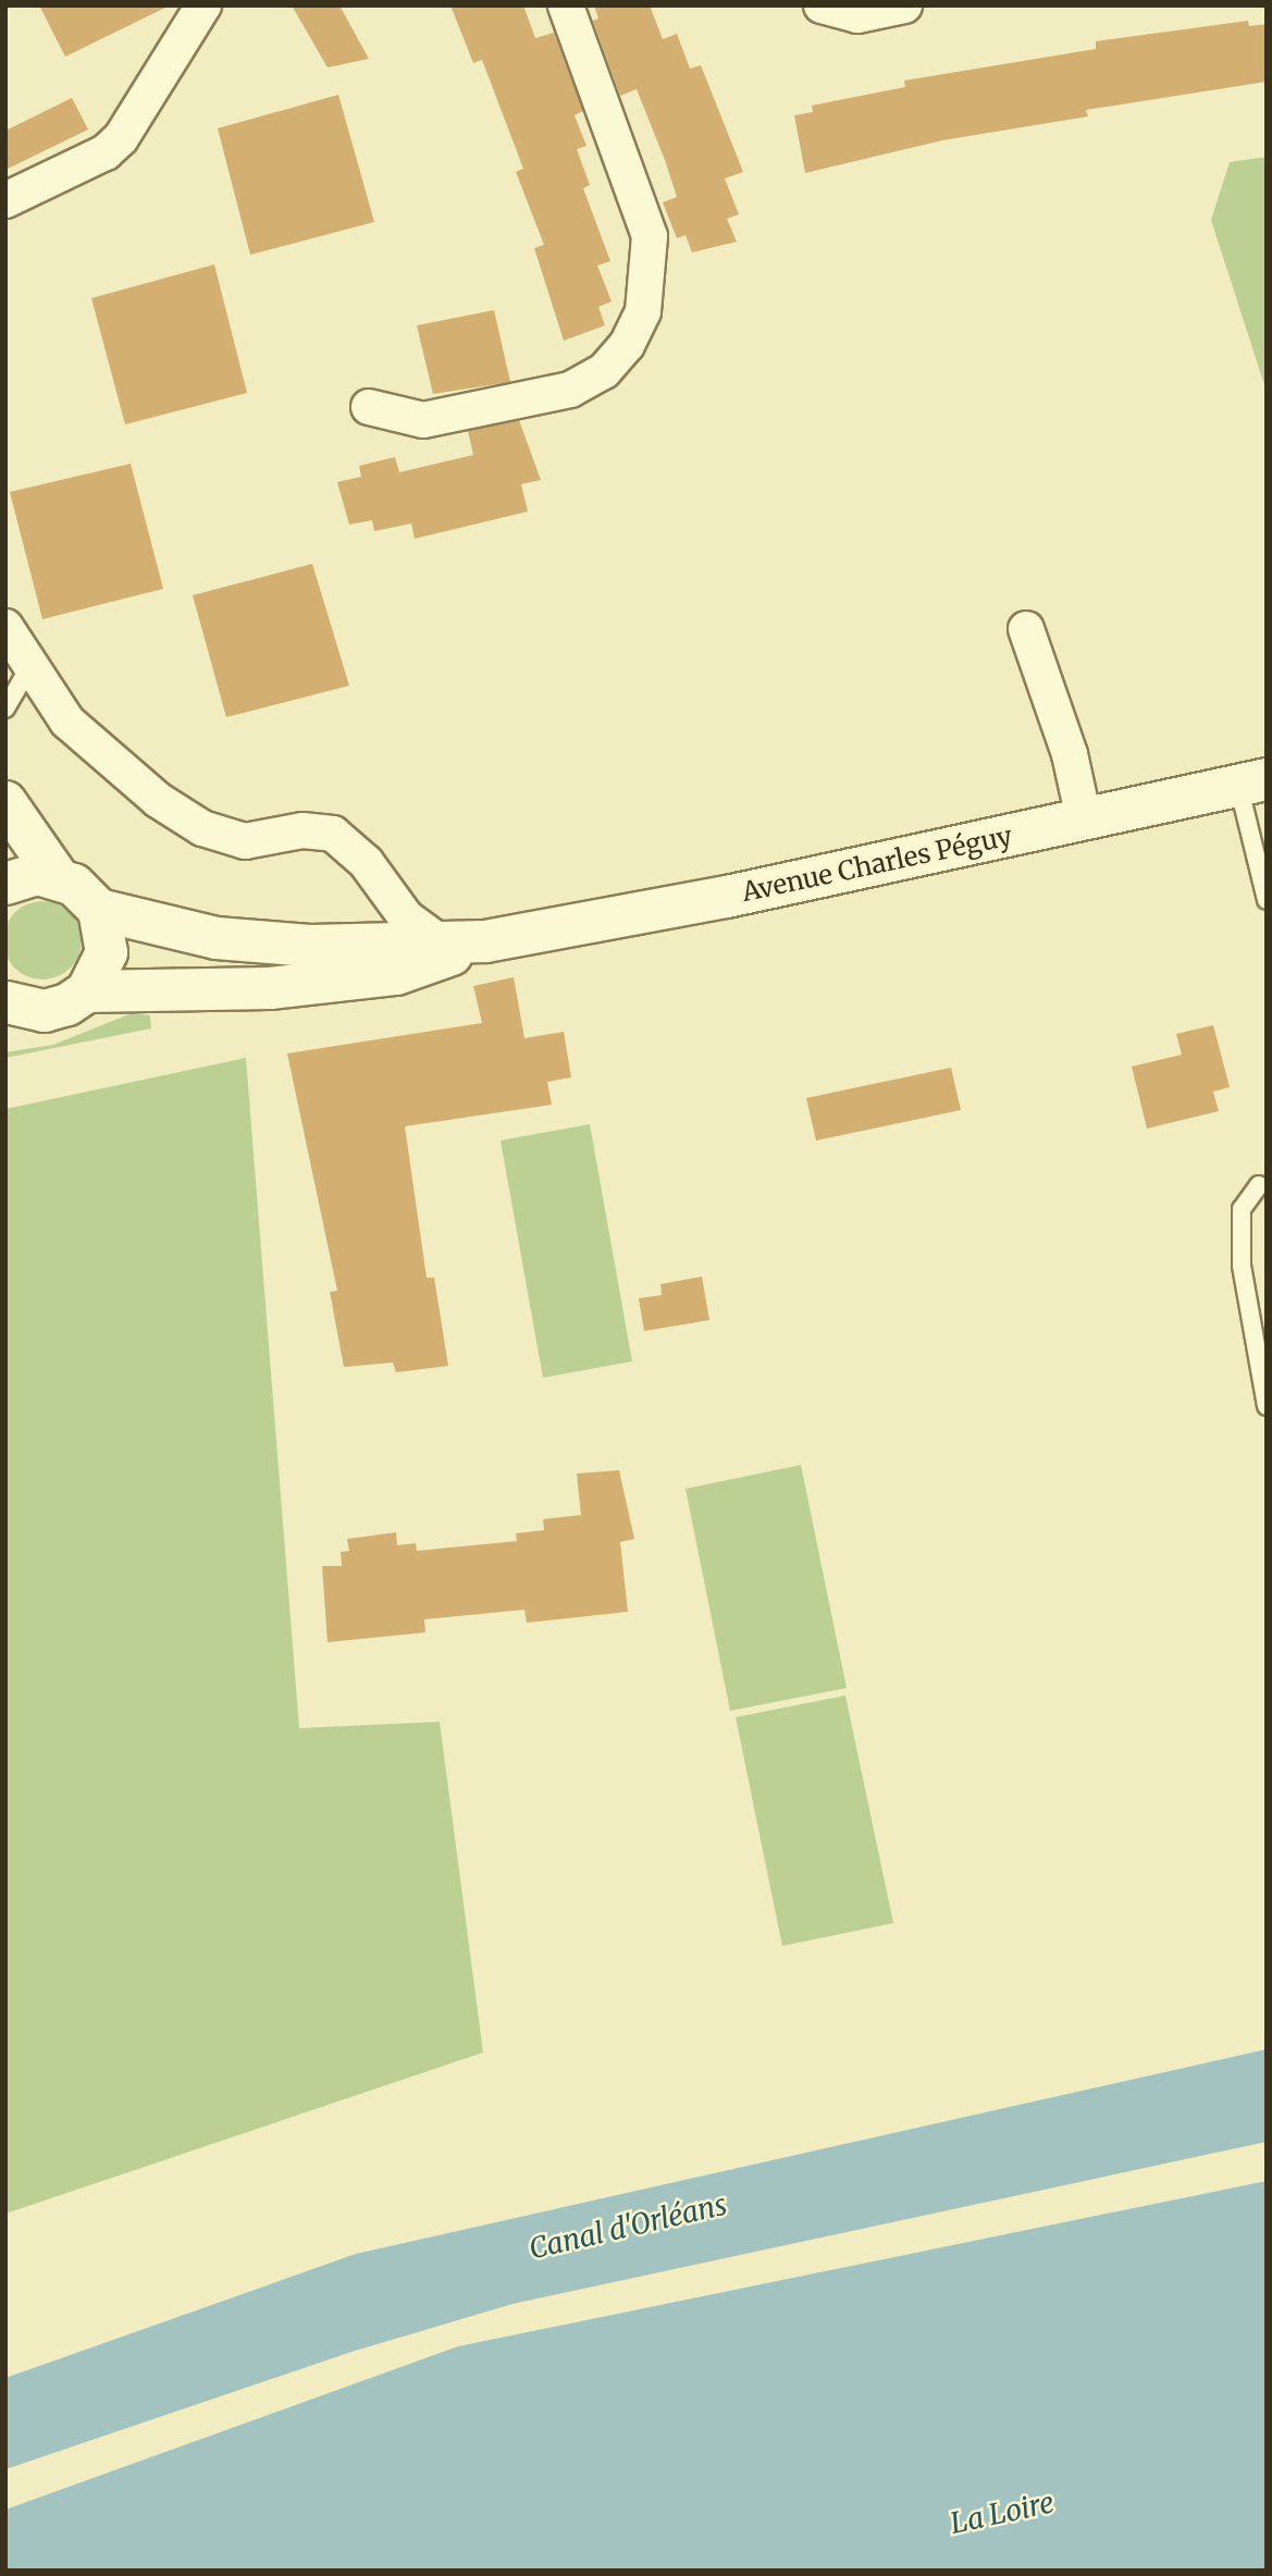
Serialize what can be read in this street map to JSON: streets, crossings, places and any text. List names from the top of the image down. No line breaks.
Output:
{"streets":{"main road":["Avenue Charles Péguy"]},"water":["Canal d'Orléans","La Loire"]}
